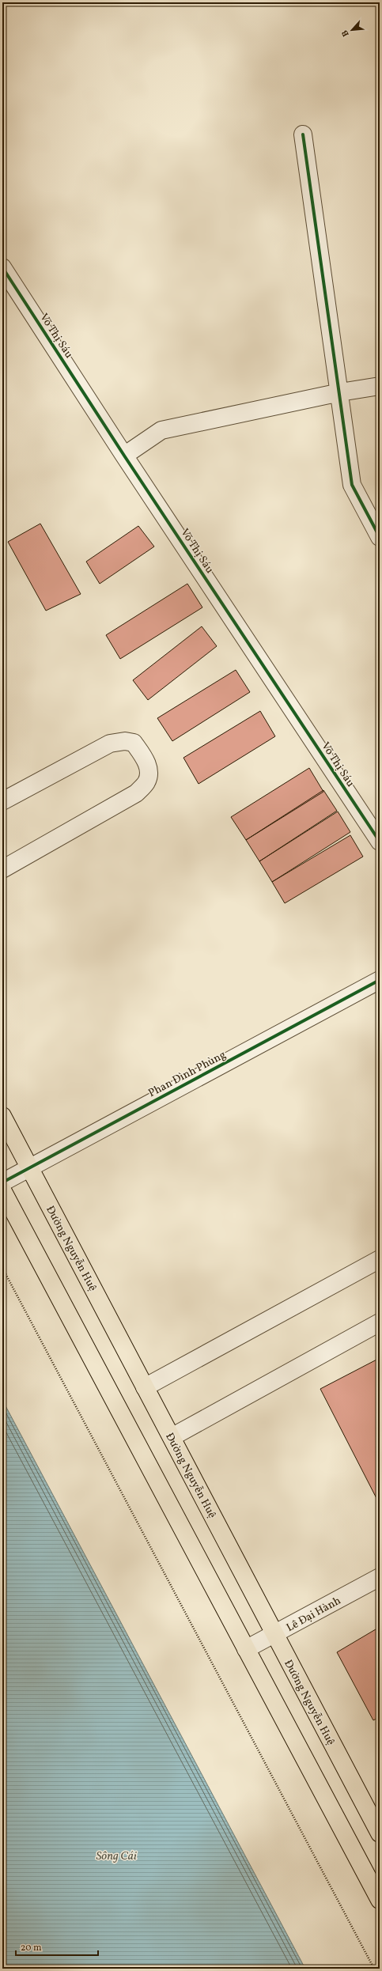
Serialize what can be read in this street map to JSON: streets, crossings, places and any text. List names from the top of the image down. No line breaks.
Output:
{"streets":{"main road":["Đường Nguyễn Huệ"],"street":["Võ Thị Sáu","Phan Đình Phùng","Lê Đại Hành"]},"crossings":[["Phan Đình Phùng","Đường Nguyễn Huệ"],["Đường Nguyễn Huệ","Lê Đại Hành"]],"water":["Sông Cái"],"scale_bar":"20 m","north":"bottom left"}
